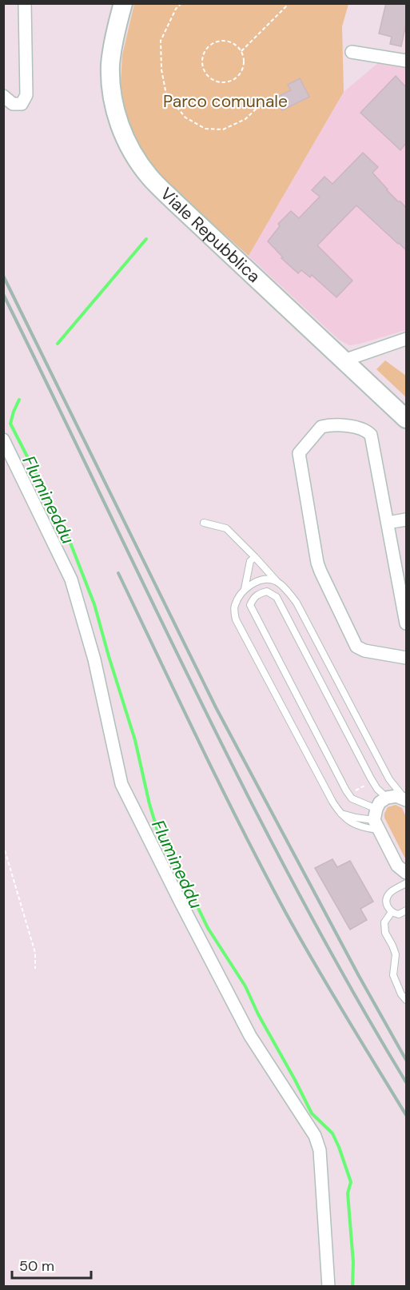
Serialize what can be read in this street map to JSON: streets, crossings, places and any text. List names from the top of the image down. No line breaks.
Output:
{"streets":{"main road":["Viale Repubblica"]},"water":["Flumineddu"],"parks":["Parco comunale"],"scale_bar":"50 m"}
